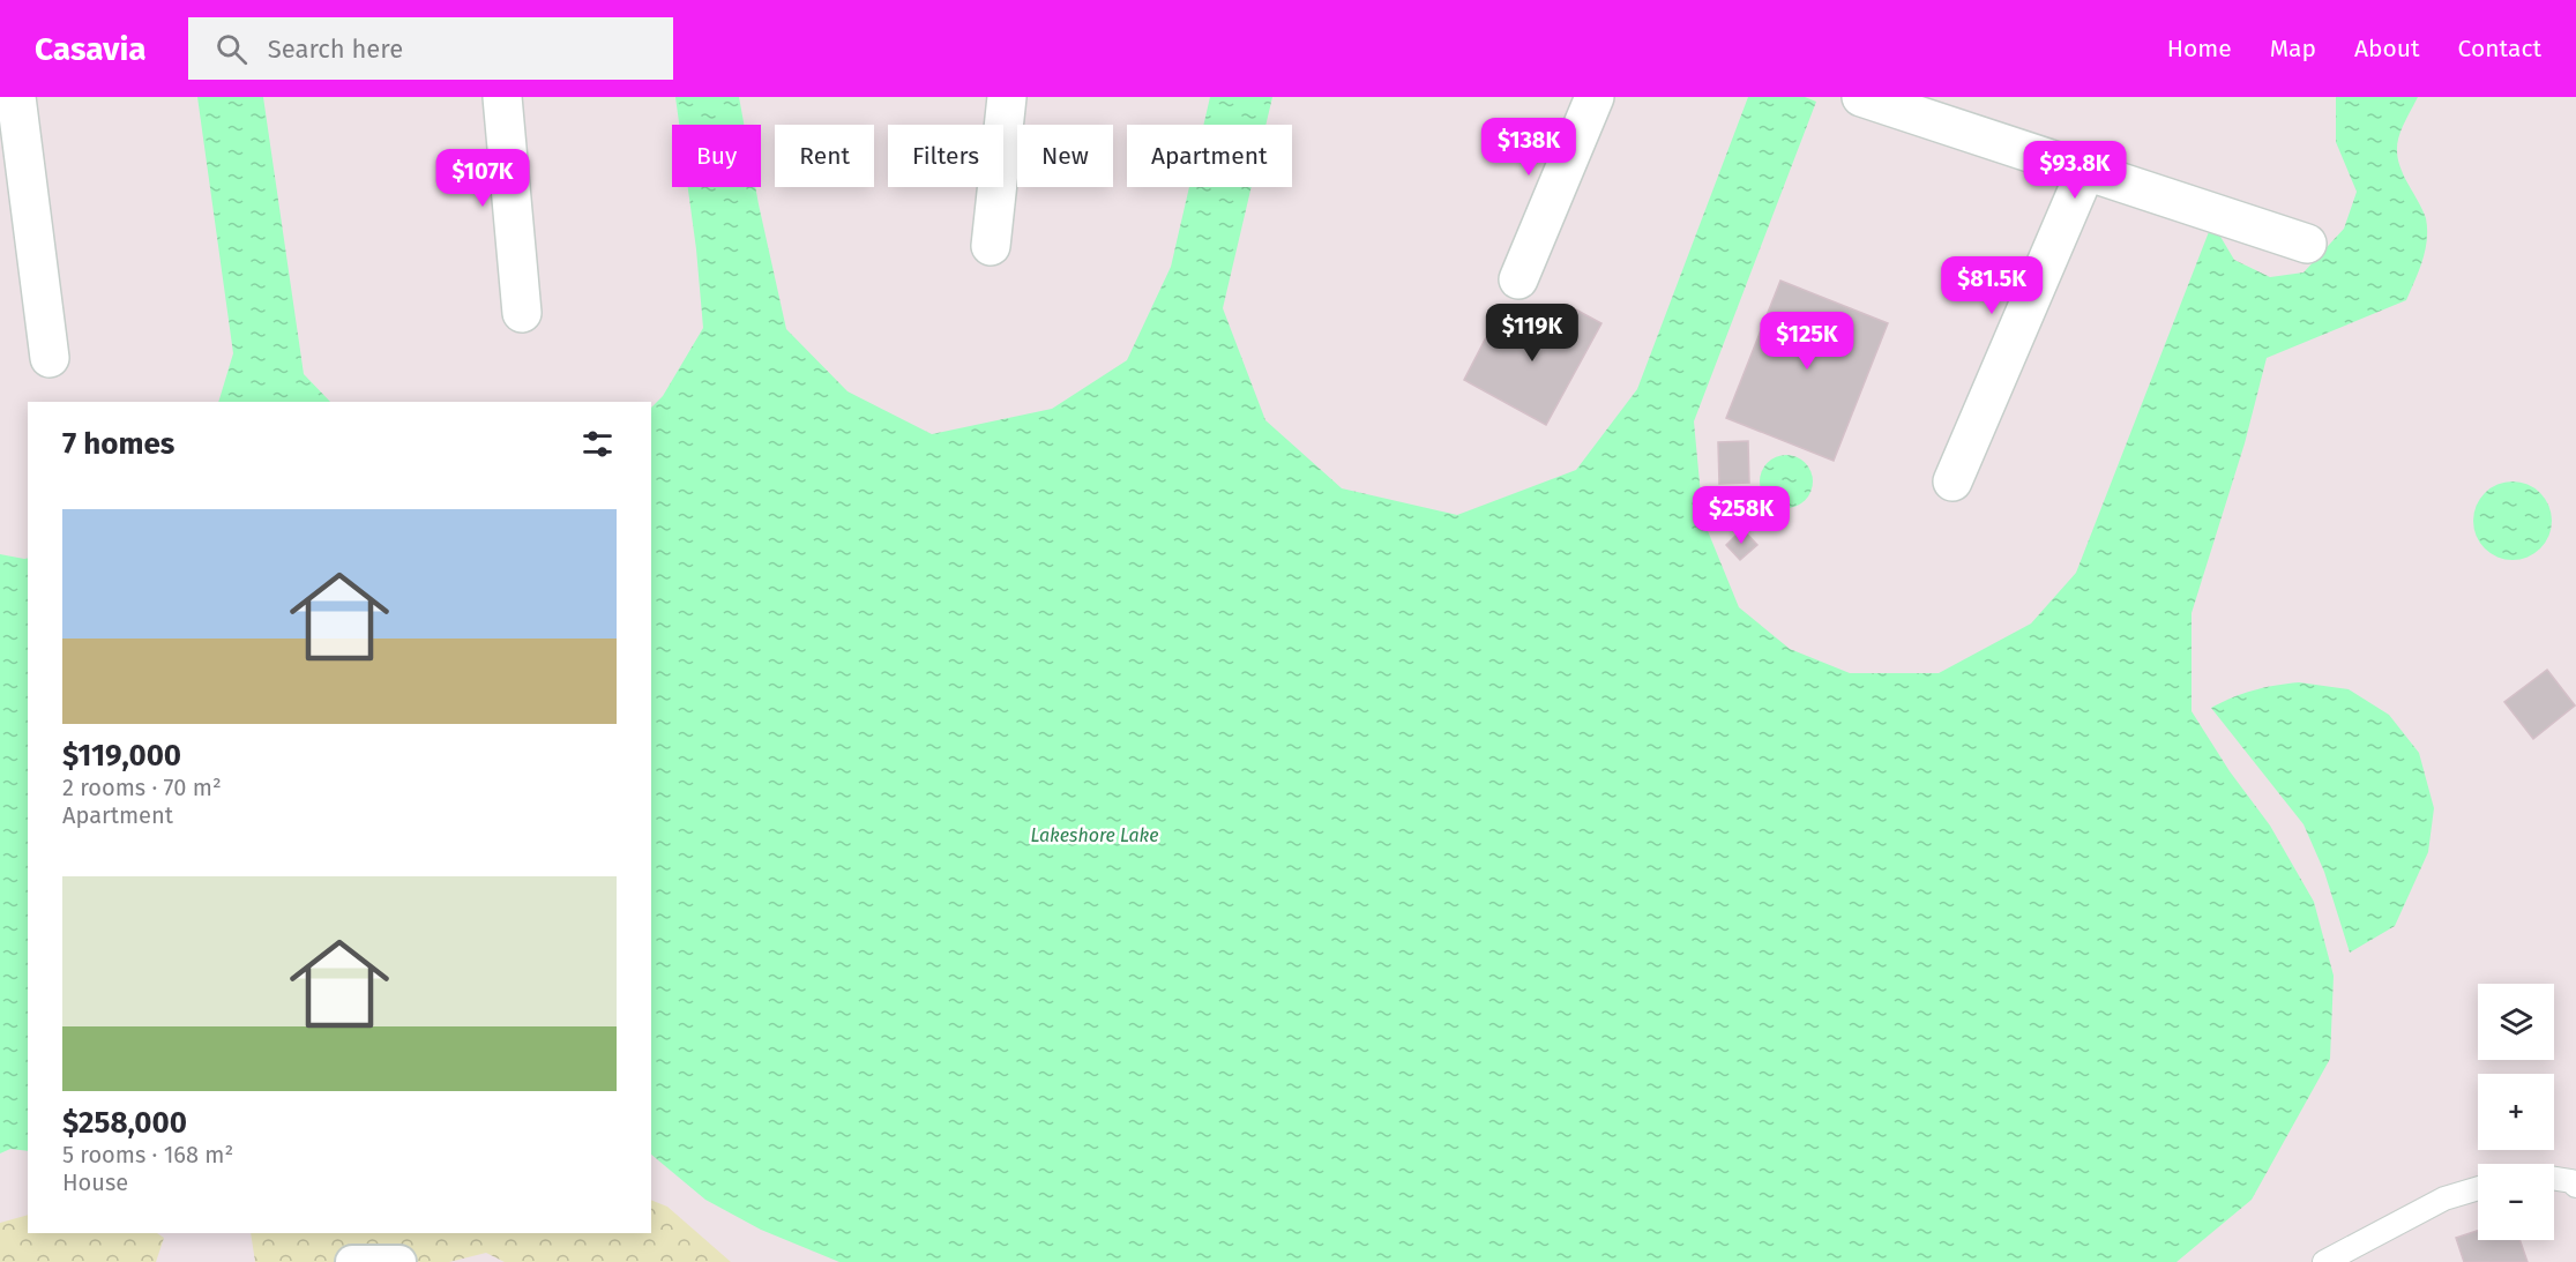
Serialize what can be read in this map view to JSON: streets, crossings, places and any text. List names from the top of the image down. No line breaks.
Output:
{"water":["Lakeshore Lake"],"page":{"header":"Casavia","search":"Search here","nav":["Home","Map","About","Contact"],"price":["$138K","$93.8K","$107K","$81.5K","$119K","$125K","$258K"],"chip":["Buy","Rent","Filters","New","Apartment"],"heading":"7 homes","list":[{"name":"$119,000","note":"2 rooms · 70 m² · Apartment"},{"name":"$258,000","note":"5 rooms · 168 m² · House"}],"map_buttons":["+","−"]}}
